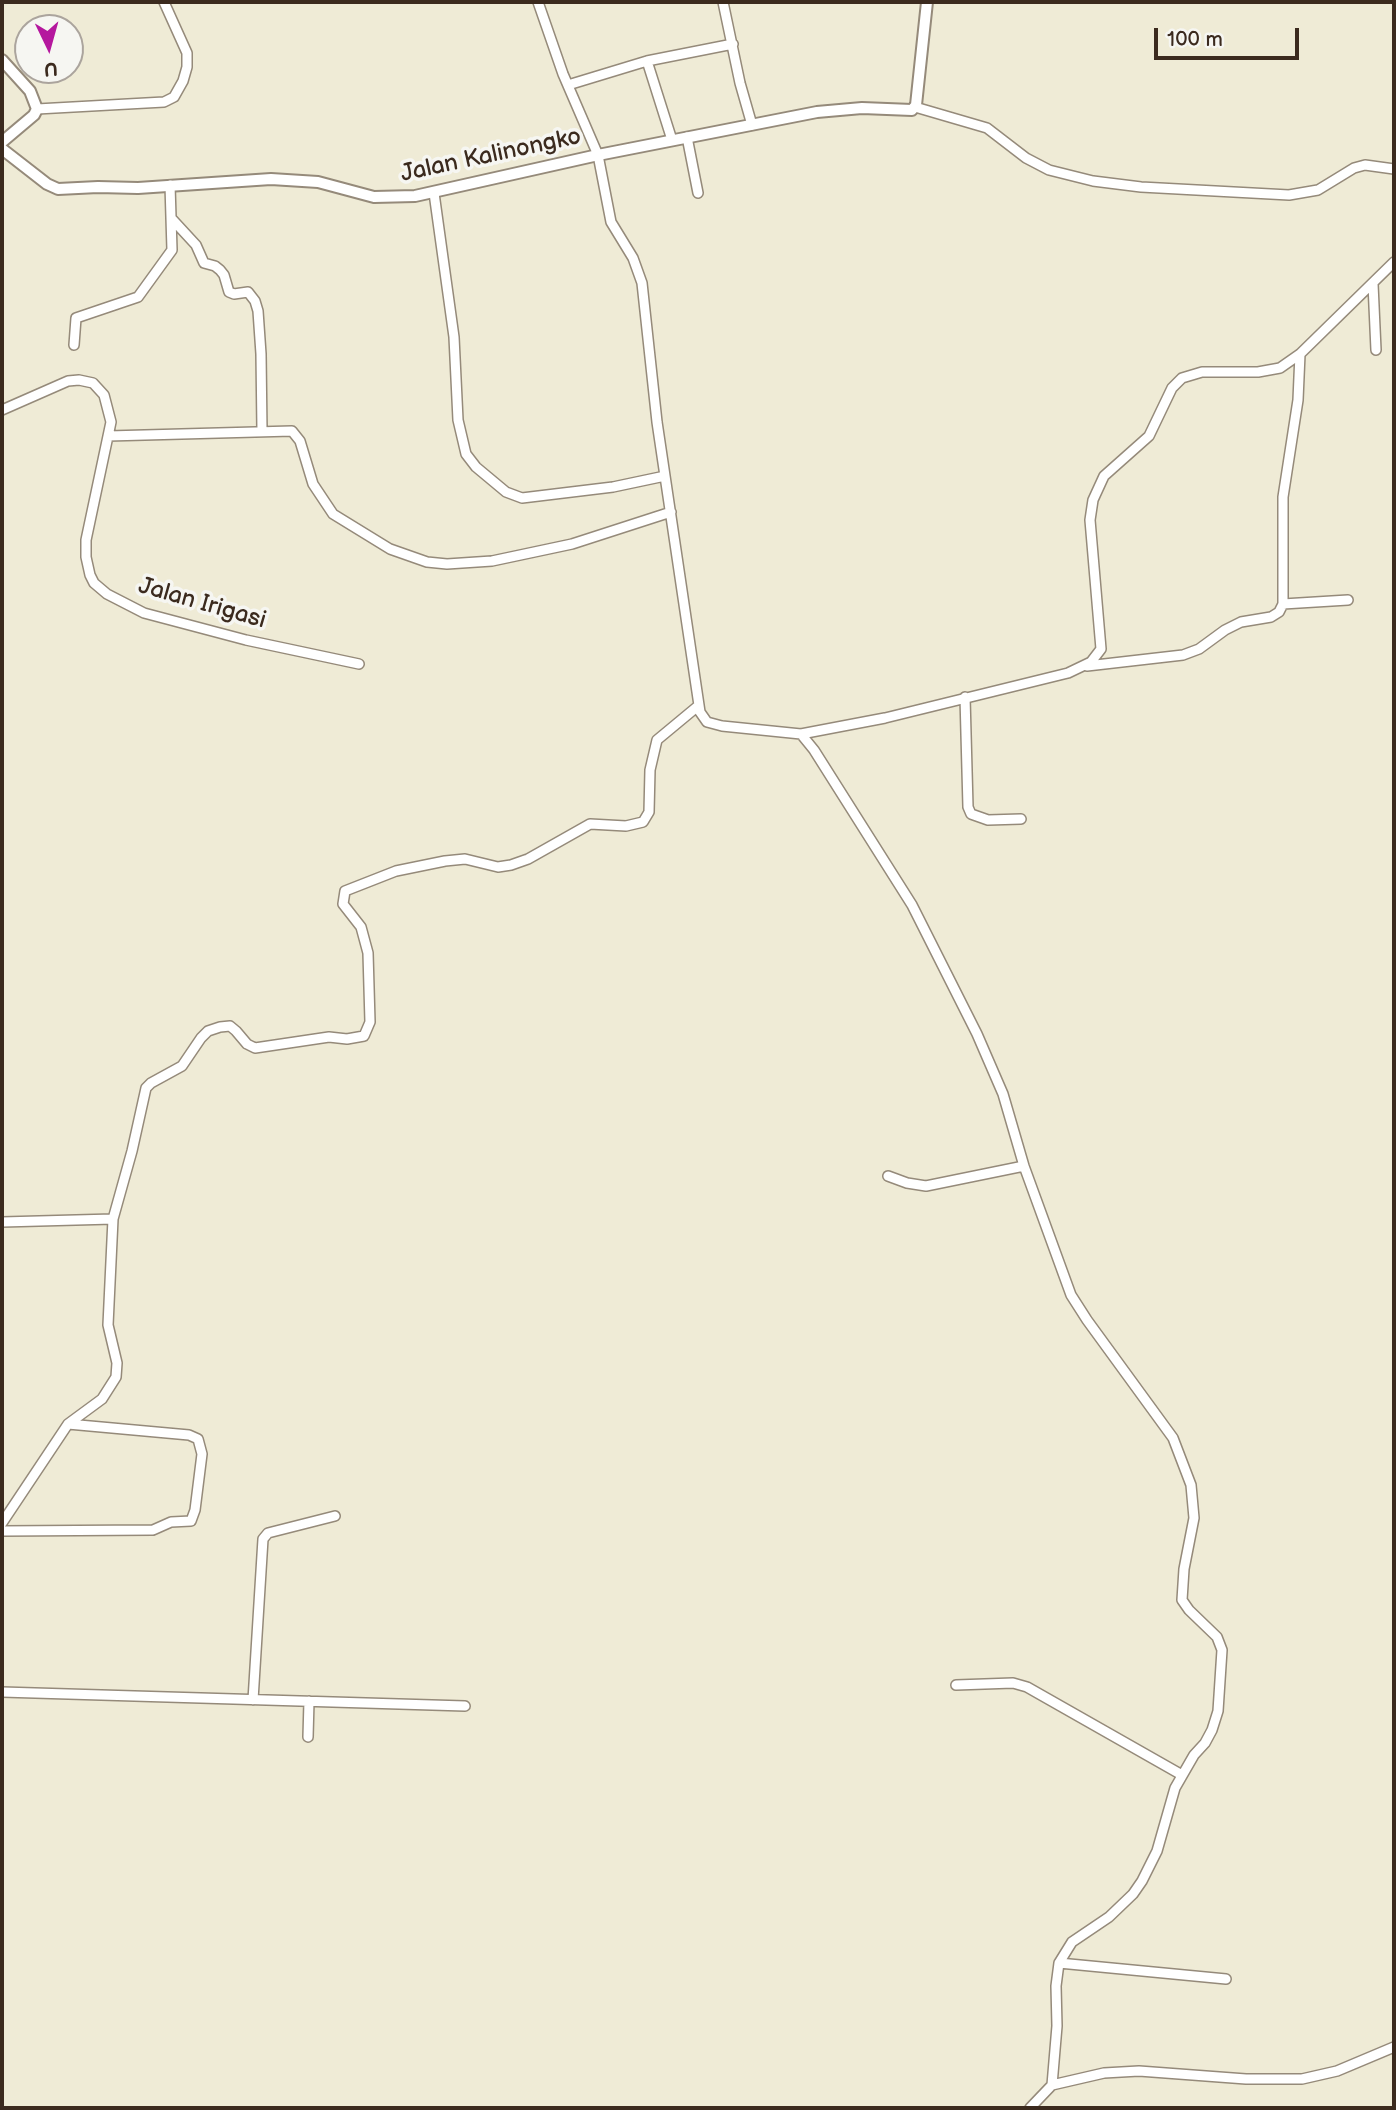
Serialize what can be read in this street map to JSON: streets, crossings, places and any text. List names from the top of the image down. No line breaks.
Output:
{"streets":{"street":["Jalan Kalinongko","Jalan Irigasi"]},"scale_bar":"100 m","north":"bottom"}
